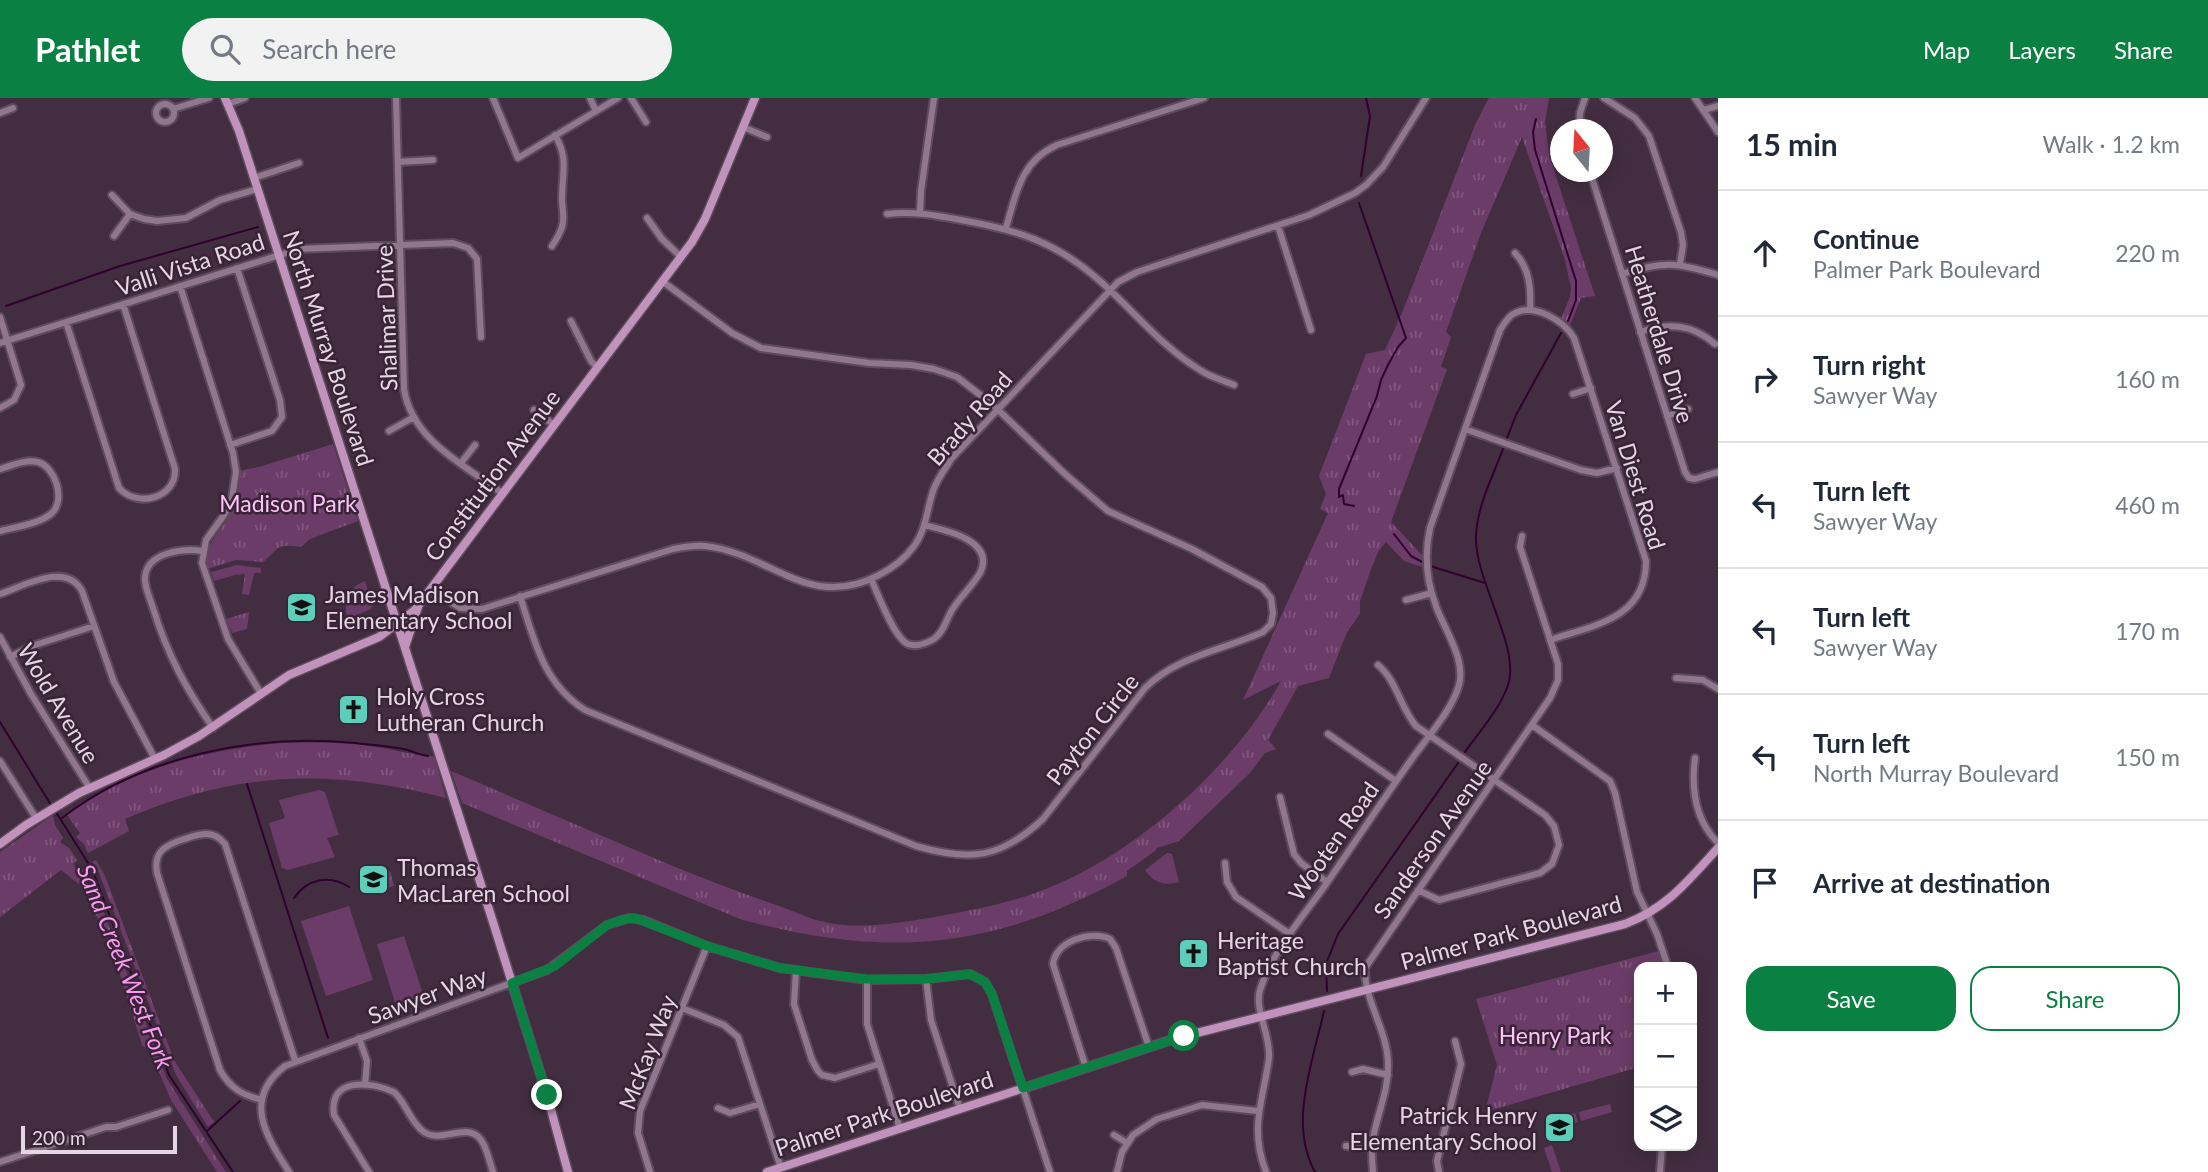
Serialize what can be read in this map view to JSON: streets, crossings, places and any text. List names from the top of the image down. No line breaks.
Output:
{"streets":{"main road":["North Murray Boulevard","Constitution Avenue","Palmer Park Boulevard"],"street":["Valli Vista Road","Shalimar Drive","Heatherdale Drive","Brady Road","Van Diest Road","Wold Avenue","Payton Circle","Sanderson Avenue","Wooten Road","Sawyer Way","McKay Way"]},"crossings":[["Valli Vista Road","Shalimar Drive"],["Valli Vista Road","North Murray Boulevard"],["Shalimar Drive","Constitution Avenue"],["North Murray Boulevard","Constitution Avenue"],["North Murray Boulevard","Sawyer Way"],["Brady Road","Constitution Avenue"],["Brady Road","Payton Circle"],["Constitution Avenue","Wold Avenue"],["Constitution Avenue","Payton Circle"],["Van Diest Road","Sanderson Avenue"],["Van Diest Road","Wooten Road"],["Sanderson Avenue","Palmer Park Boulevard"],["Wooten Road","Palmer Park Boulevard"],["Palmer Park Boulevard","Sawyer Way"],["Sawyer Way","McKay Way"]],"water":["Sand Creek West Fork"],"parks":["Madison Park","Henry Park"],"places":{"school or university":["James Madison Elementary School","Thomas MacLaren School","Patrick Henry Elementary School"],"church":["Holy Cross Lutheran Church","Heritage Baptist Church"]},"scale_bar":"200 m","north":"top","page":{"header":"Pathlet","search":"Search here","nav":["Map","Layers","Share"],"heading":["15 min","Walk · 1.2 km"],"list":[["Continue","Palmer Park Boulevard","220 m"],["Turn right","Sawyer Way","160 m"],["Turn left","Sawyer Way","460 m"],["Turn left","Sawyer Way","170 m"],["Turn left","North Murray Boulevard","150 m"],"Arrive at destination"],"buttons":["Save","Share"],"map_buttons":["+","−"],"scale":"200 m"}}
